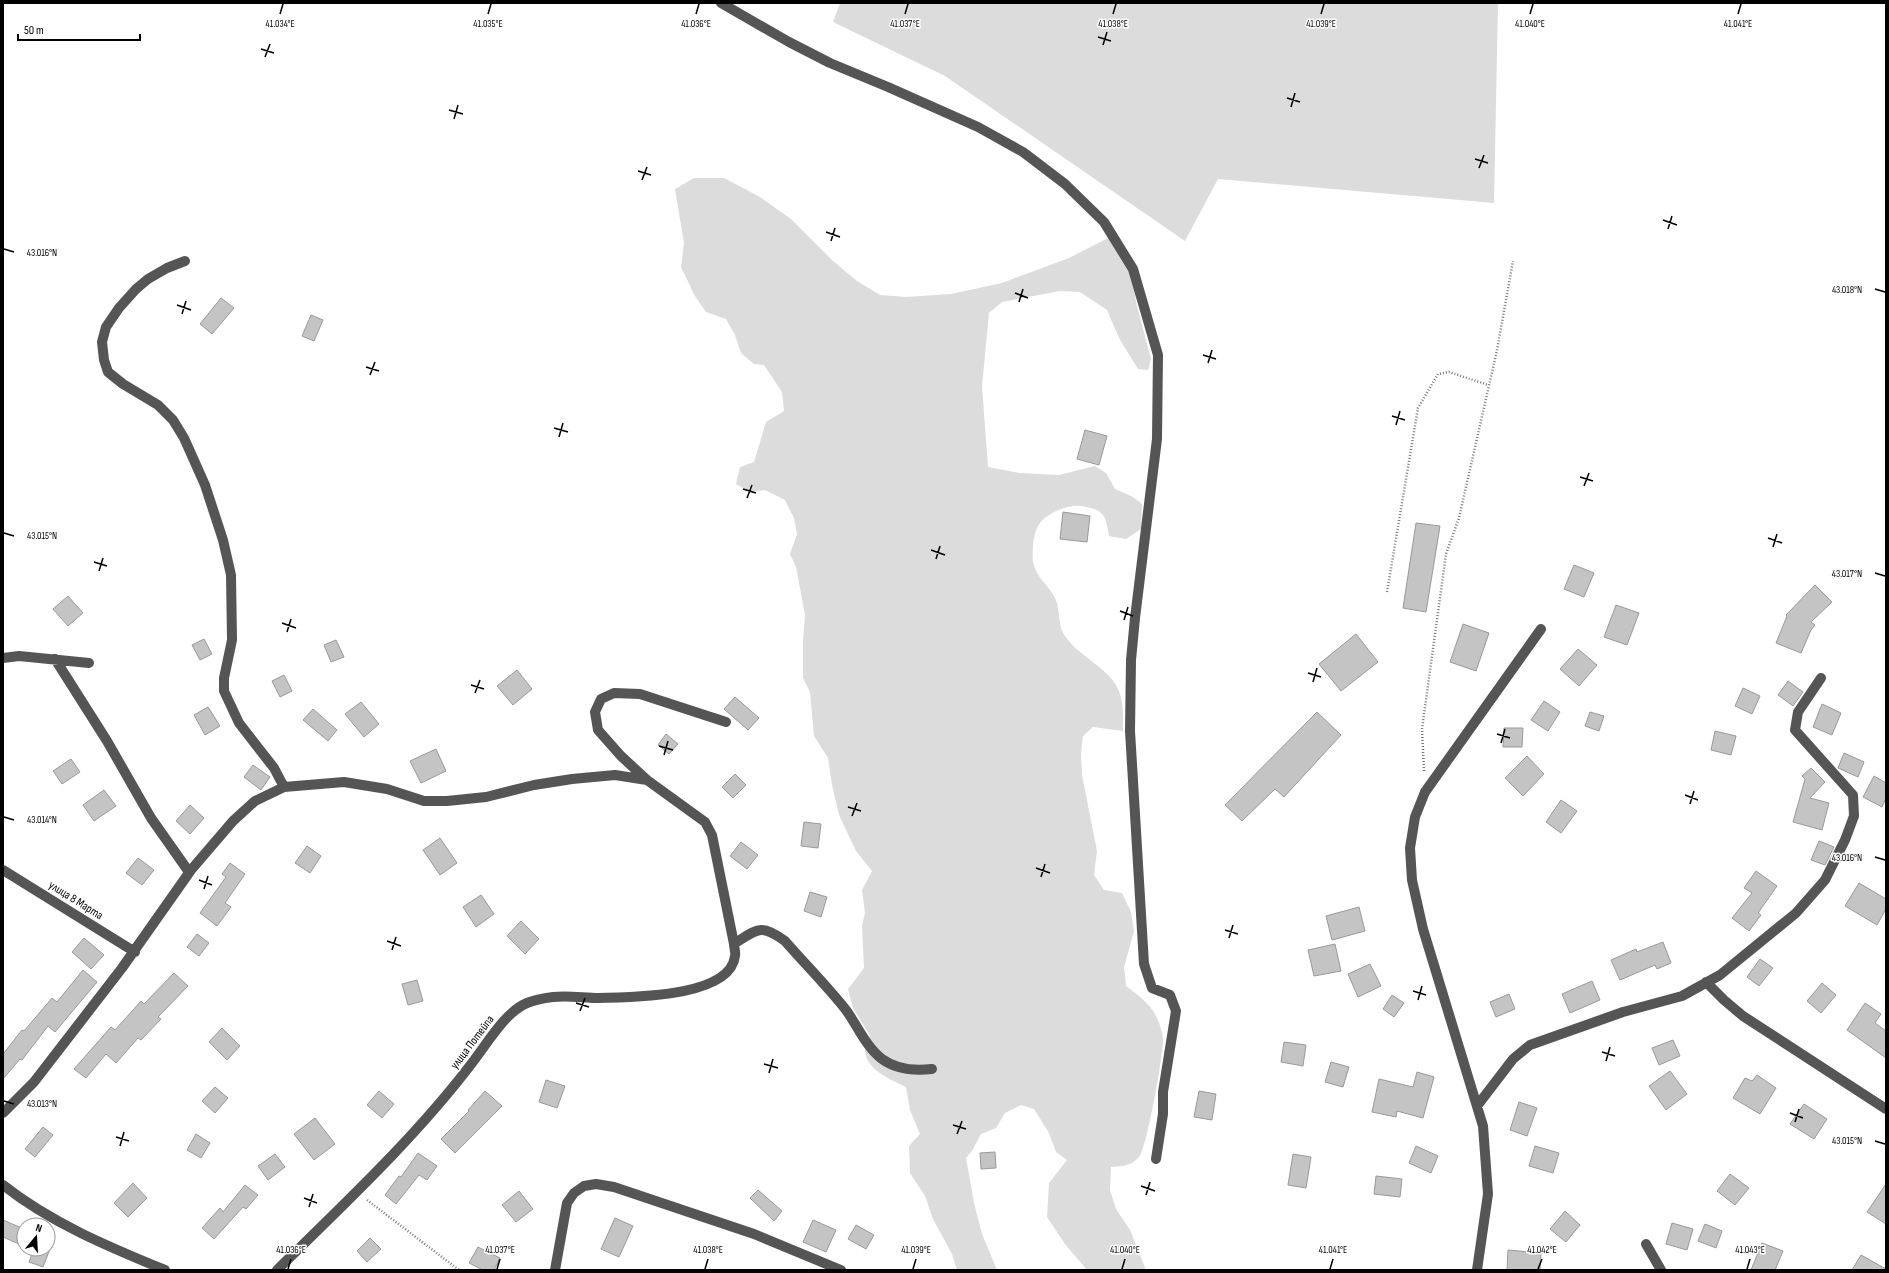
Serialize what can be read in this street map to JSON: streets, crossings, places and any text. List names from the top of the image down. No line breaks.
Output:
{"streets":{"street":["улица 8 Марта","улица Потейпа"]},"scale_bar":"50 m","north":"top","coordinates":["41.034°E","41.035°E","41.036°E","41.037°E","41.038°E","41.039°E","41.040°E","41.041°E","43.016°N","43.018°N","43.015°N","43.017°N","43.014°N","43.013°N","41.042°E","41.043°E"]}
